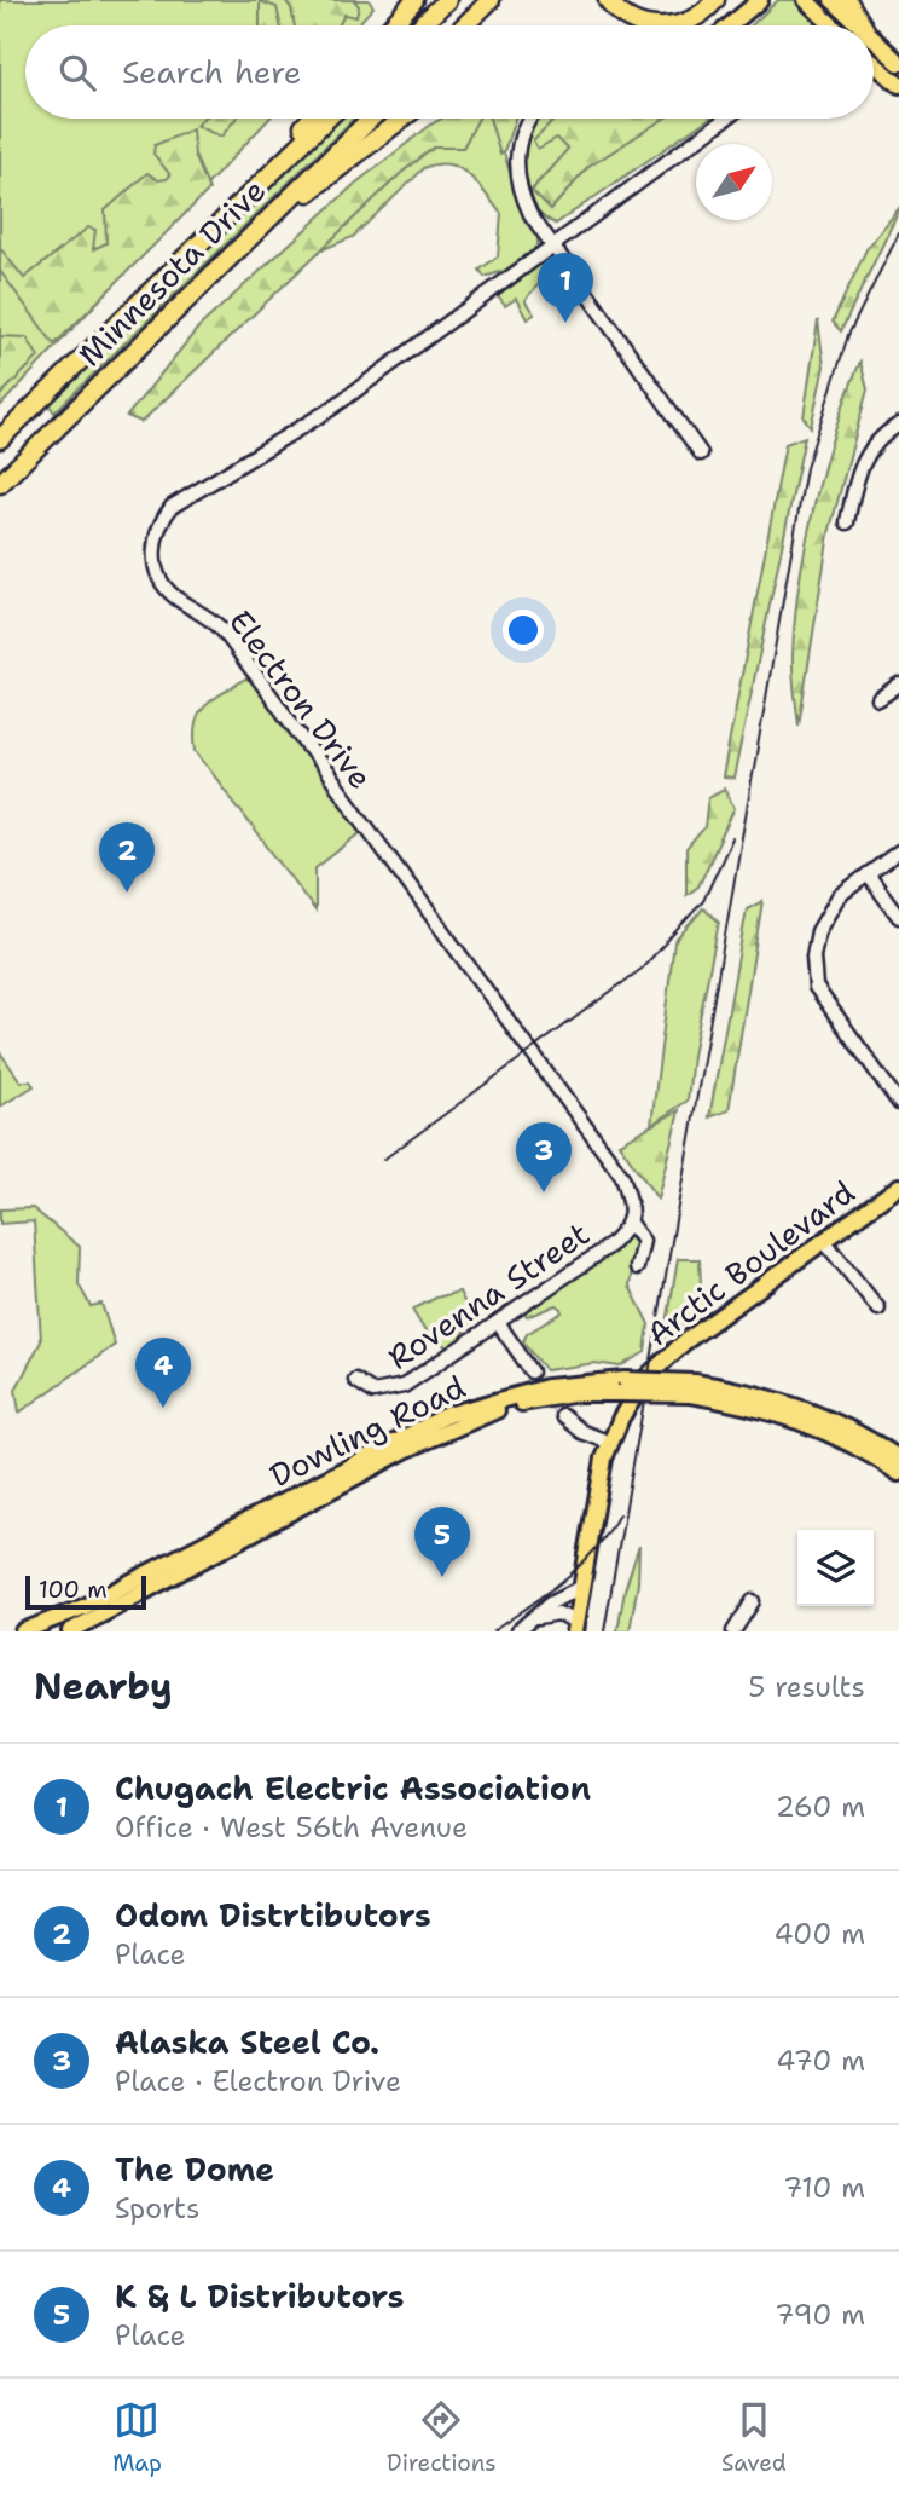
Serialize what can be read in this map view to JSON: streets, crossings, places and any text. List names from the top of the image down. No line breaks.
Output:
{"streets":{"highway":["Minnesota Drive"],"main road":["Arctic Boulevard","Dowling Road"],"street":["Electron Drive","Rovenna Street"]},"crossings":[["Electron Drive","Rovenna Street"]],"scale_bar":"100 m","north":"top right","page":{"search":"Search here","pins":["1","2","3","4","5"],"scale":"100 m","heading":["Nearby","5 results"],"list":[{"mark":"1","name":"Chugach Electric Association","note":"Office · West 56th Avenue","value":"260 m"},{"mark":"2","name":"Odom Distrtibutors","note":"Place","value":"400 m"},{"mark":"3","name":"Alaska Steel Co.","note":"Place · Electron Drive","value":"470 m"},{"mark":"4","name":"The Dome","note":"Sports","value":"710 m"},{"mark":"5","name":"K & L Distributors","note":"Place","value":"790 m"}],"nav":["Map","Directions","Saved"]}}
